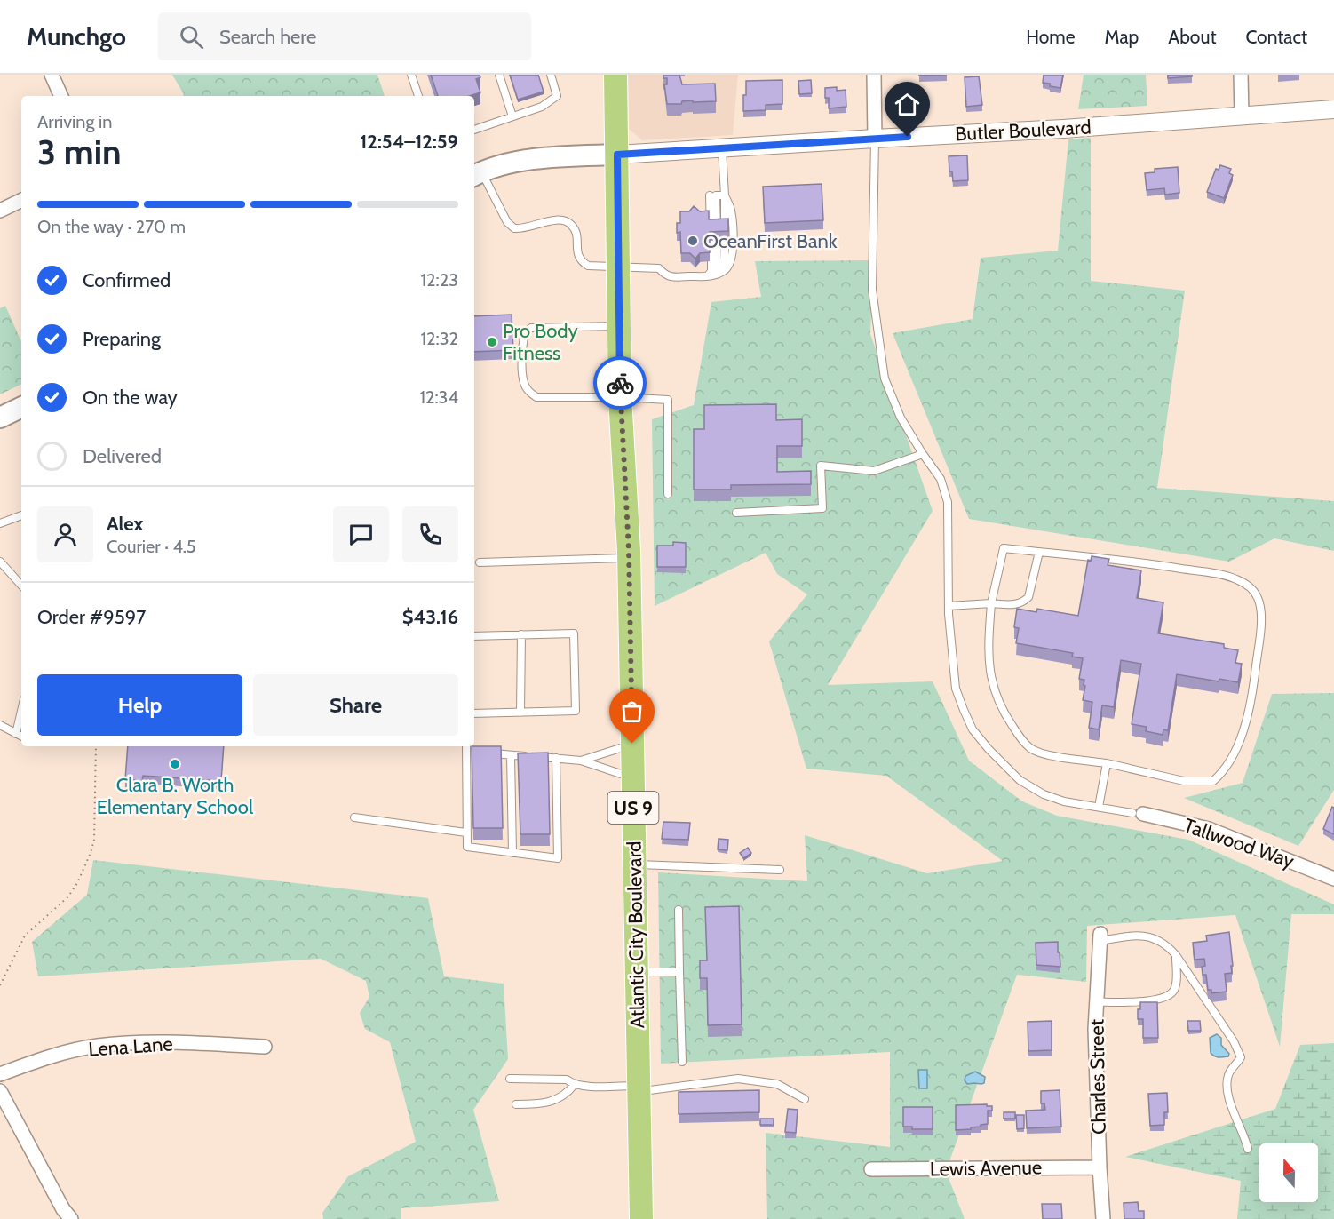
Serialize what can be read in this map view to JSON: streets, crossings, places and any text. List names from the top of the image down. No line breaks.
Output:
{"streets":{"highway":["US 9","Atlantic City Boulevard"],"street":["Butler Boulevard","Tallwood Way","Lena Lane","Charles Street","Lewis Avenue"]},"crossings":[["Butler Boulevard","Atlantic City Boulevard"],["Charles Street","Lewis Avenue"]],"places":["OceanFirst Bank","Pro Body Fitness","Clara B. Worth Elementary School"],"north":"top","page":{"header":"Munchgo","search":"Search here","nav":["Home","Map","About","Contact"],"heading":["3 min","Arriving in","12:54–12:59"],"panel":["Alex","Courier · 4.5","Order #9597","$43.16"],"bar":"On the way · 270 m","list":[["Confirmed","12:23"],["Preparing","12:32"],["On the way","12:34"],"Delivered"],"buttons":["Help","Share"]}}
